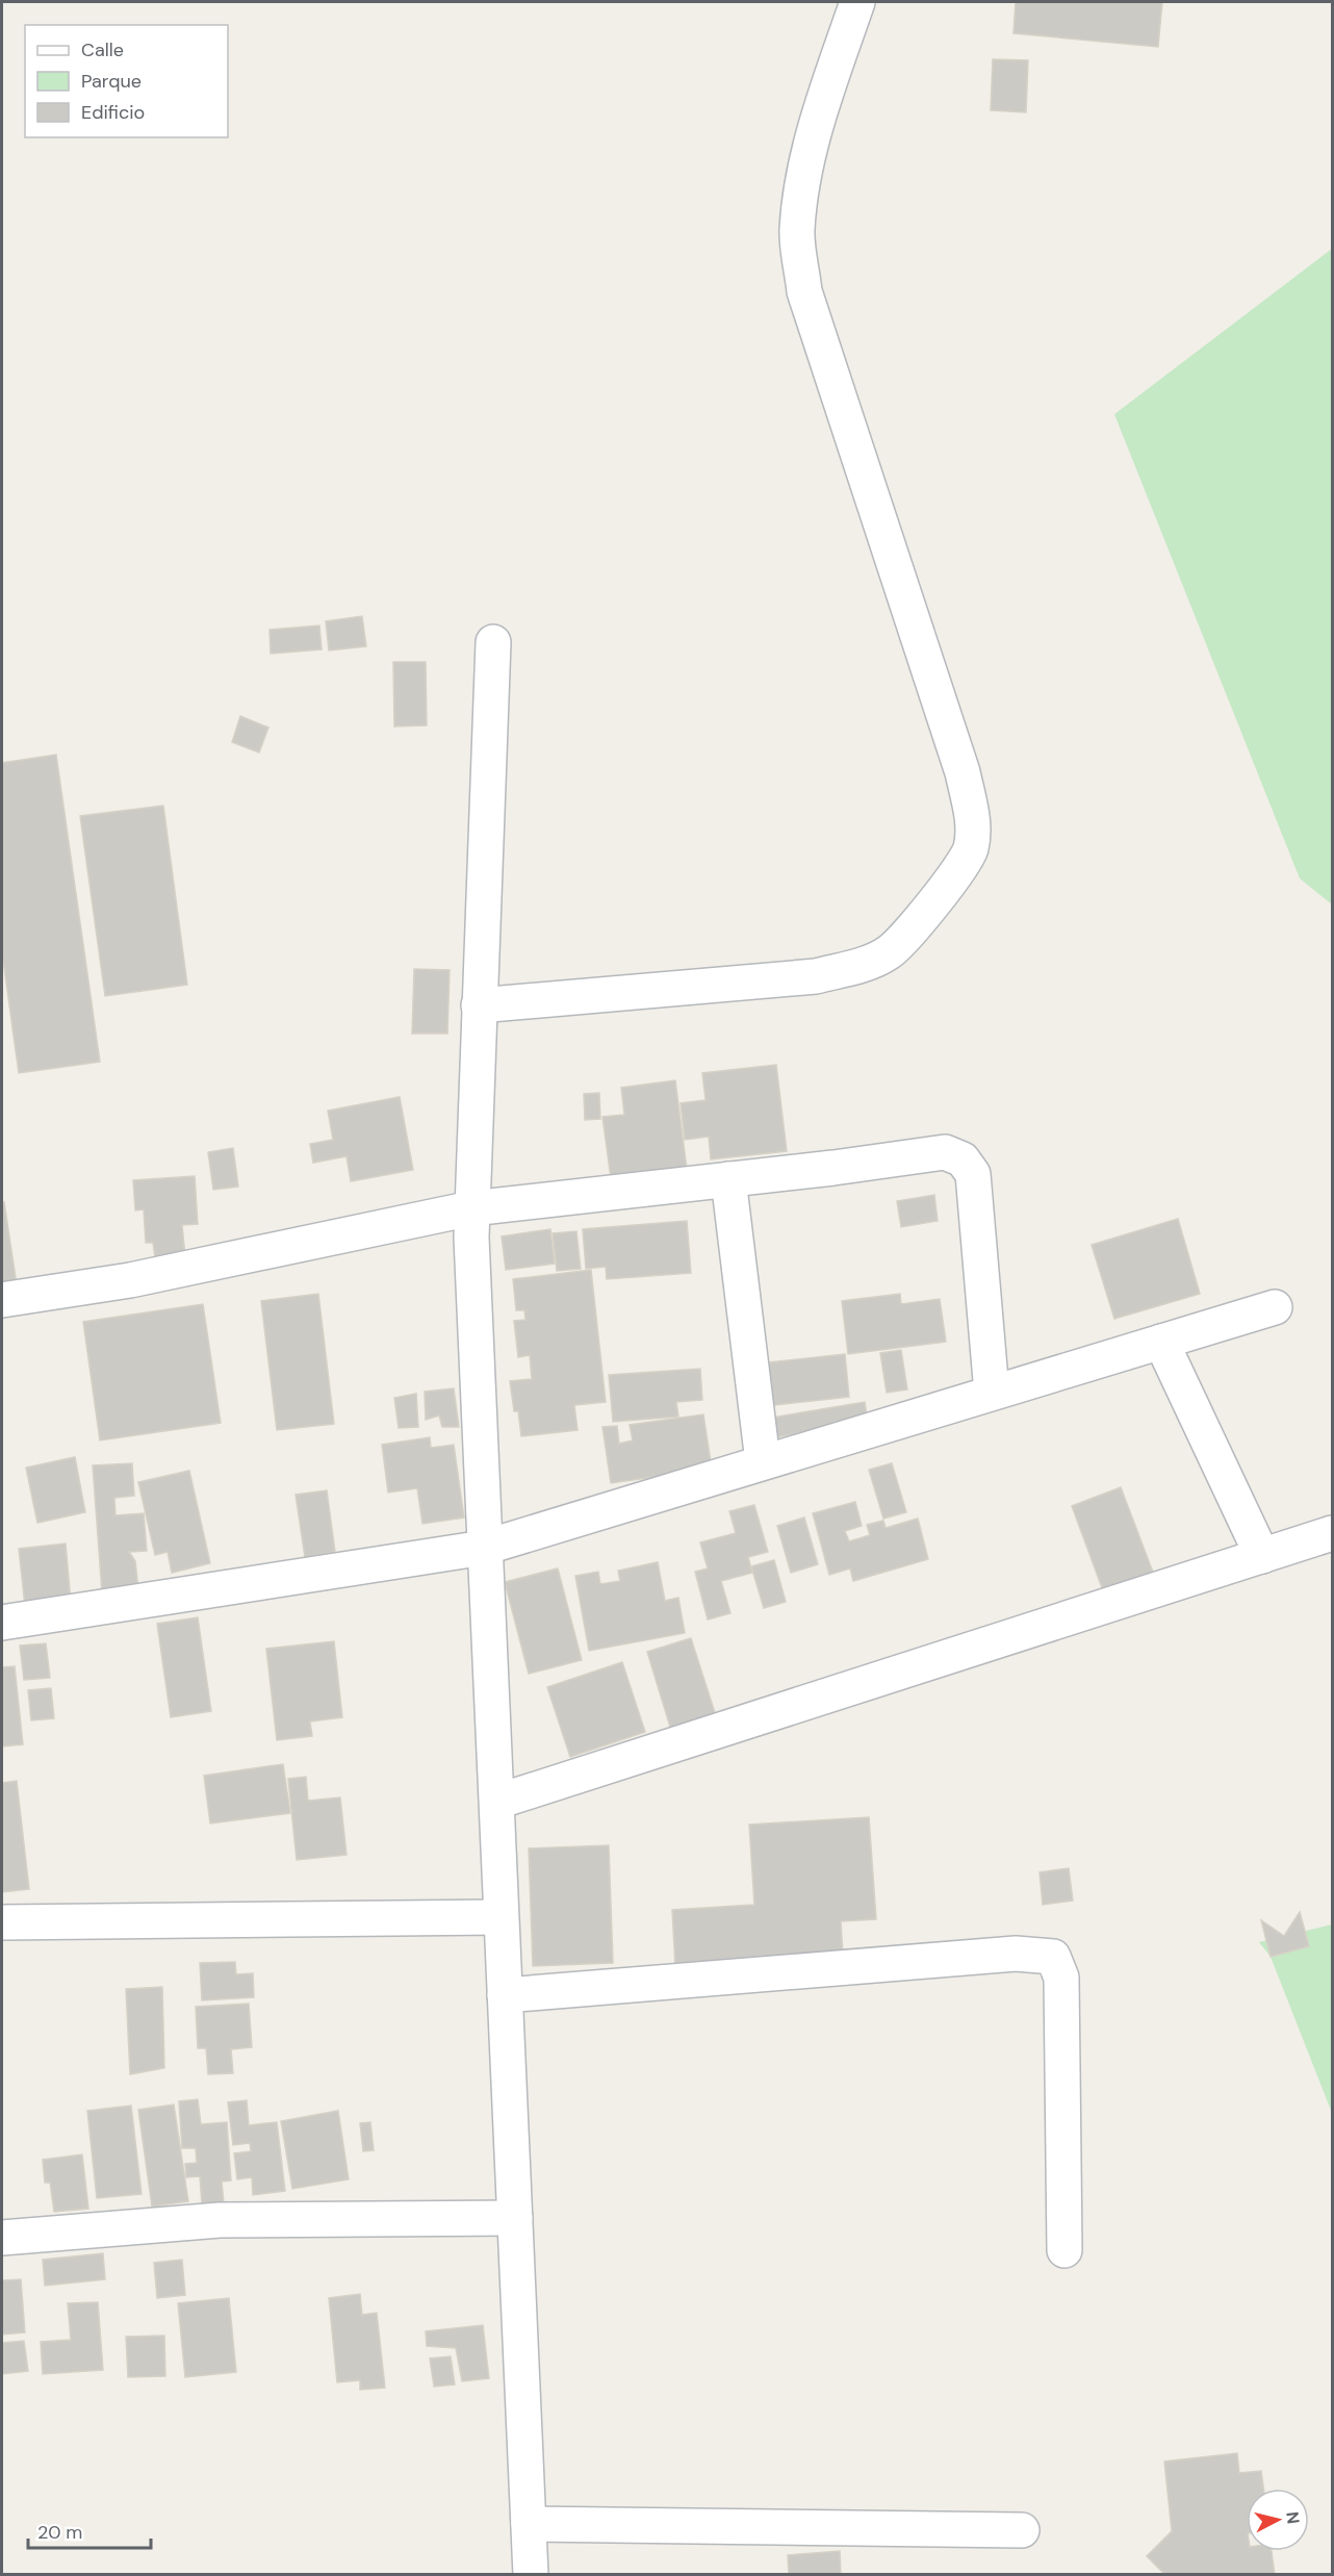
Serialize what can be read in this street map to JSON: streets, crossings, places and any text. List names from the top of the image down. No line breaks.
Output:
{"legend":["Calle","Parque","Edificio"],"scale_bar":"20 m","north":"right"}
